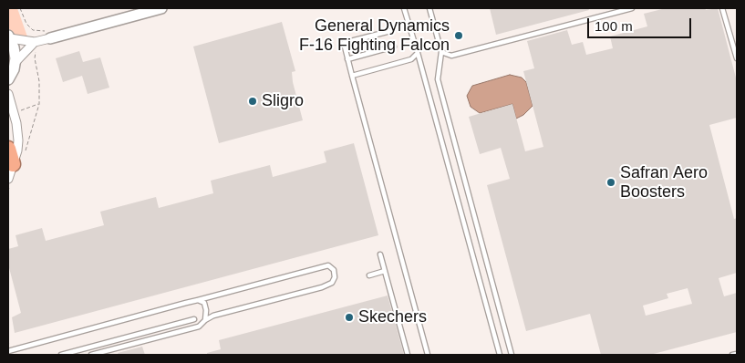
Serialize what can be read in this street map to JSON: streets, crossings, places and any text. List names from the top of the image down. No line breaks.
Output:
{"places":["General Dynamics F-16 Fighting Falcon","Sligro","Safran Aero Boosters","Skechers"],"scale_bar":"100 m"}
